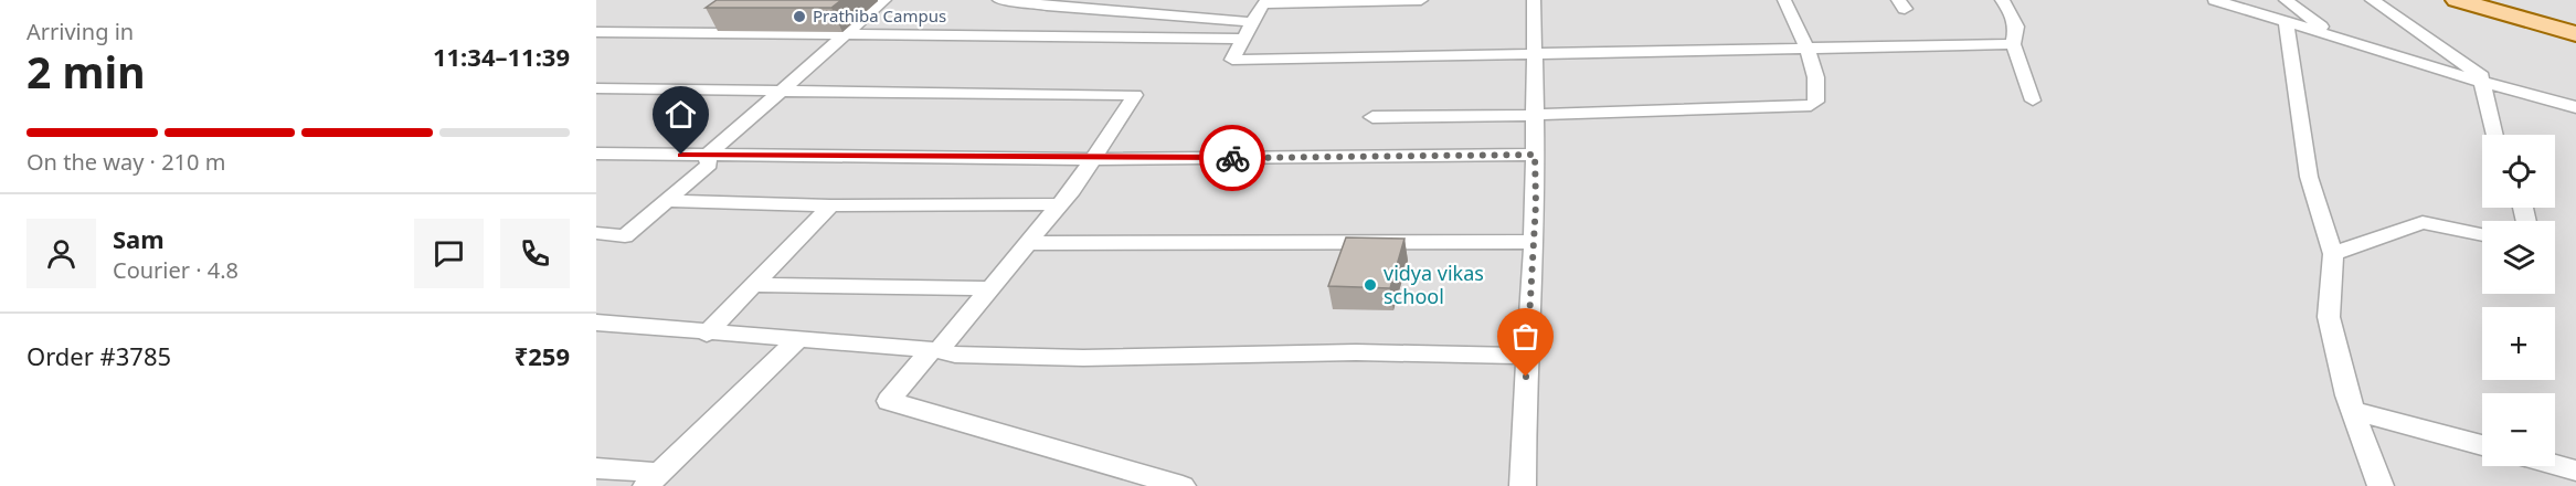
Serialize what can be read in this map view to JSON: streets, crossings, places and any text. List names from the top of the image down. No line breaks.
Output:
{"places":["Prathiba Campus","vidya vikas school"],"page":{"heading":["2 min","Arriving in","11:34–11:39"],"panel":["Sam","Courier · 4.8","Order #3785","₹259"],"bar":"On the way · 210 m","map_buttons":["+","−"]}}
